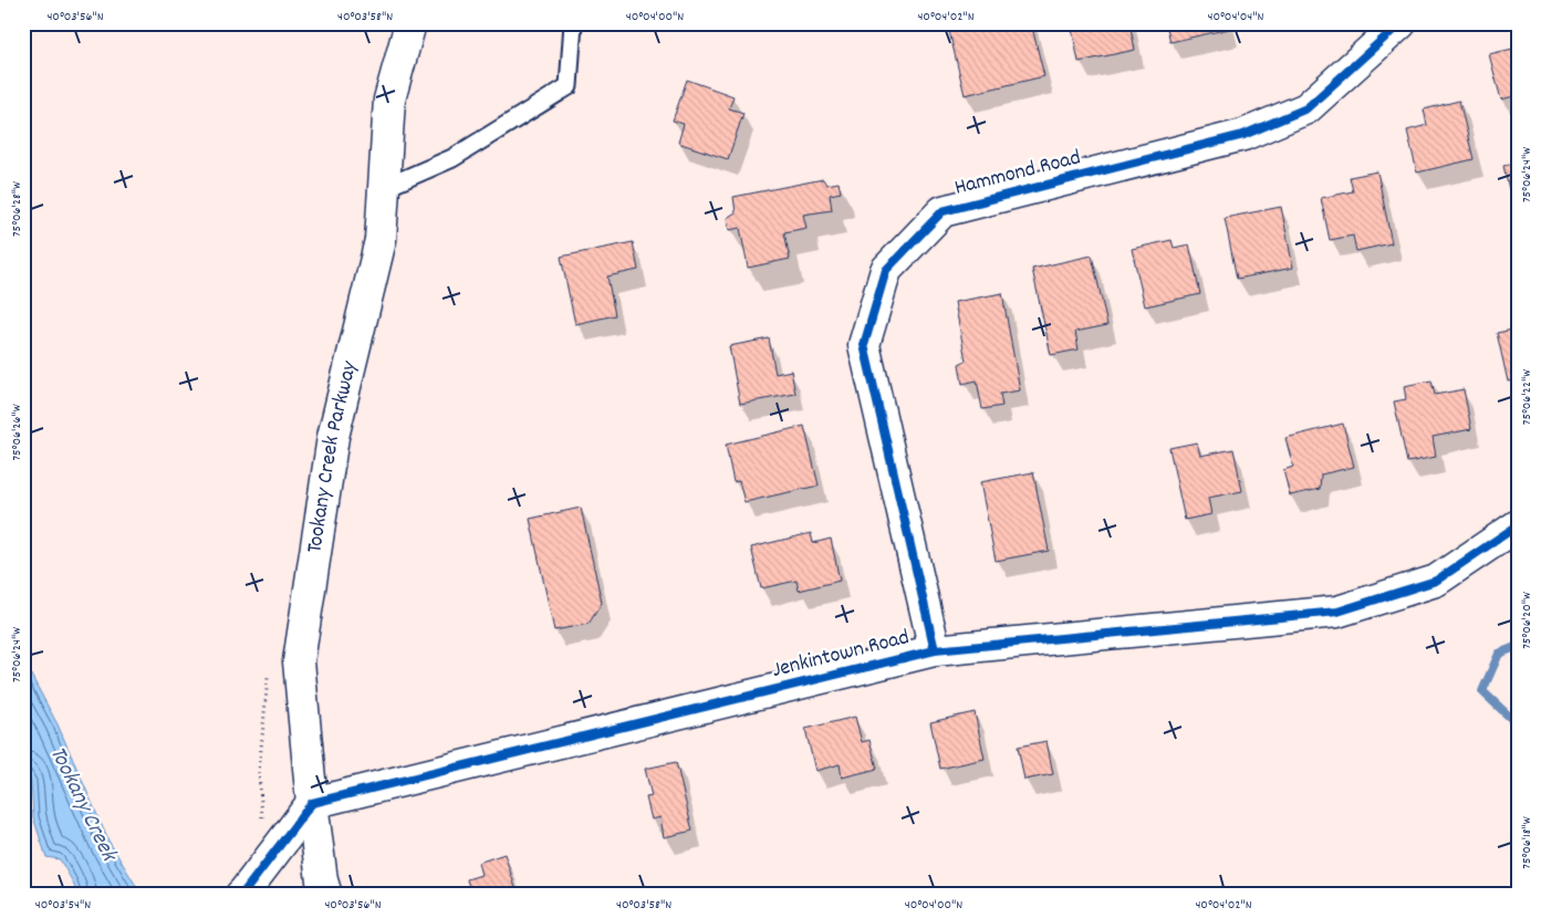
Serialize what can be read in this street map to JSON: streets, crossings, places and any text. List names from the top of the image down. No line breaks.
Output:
{"streets":{"street":["Hammond Road","Tookany Creek Parkway","Jenkintown Road"]},"crossings":[["Hammond Road","Jenkintown Road"],["Tookany Creek Parkway","Jenkintown Road"]],"water":["Tookany Creek"],"coordinates":["40°03'56\"N","40°03'58\"N","40°04'00\"N","40°04'02\"N","40°04'04\"N","75°06'24\"W","75°06'28\"W","75°06'22\"W","75°06'26\"W","75°06'20\"W","75°06'18\"W","40°03'54\"N"]}
